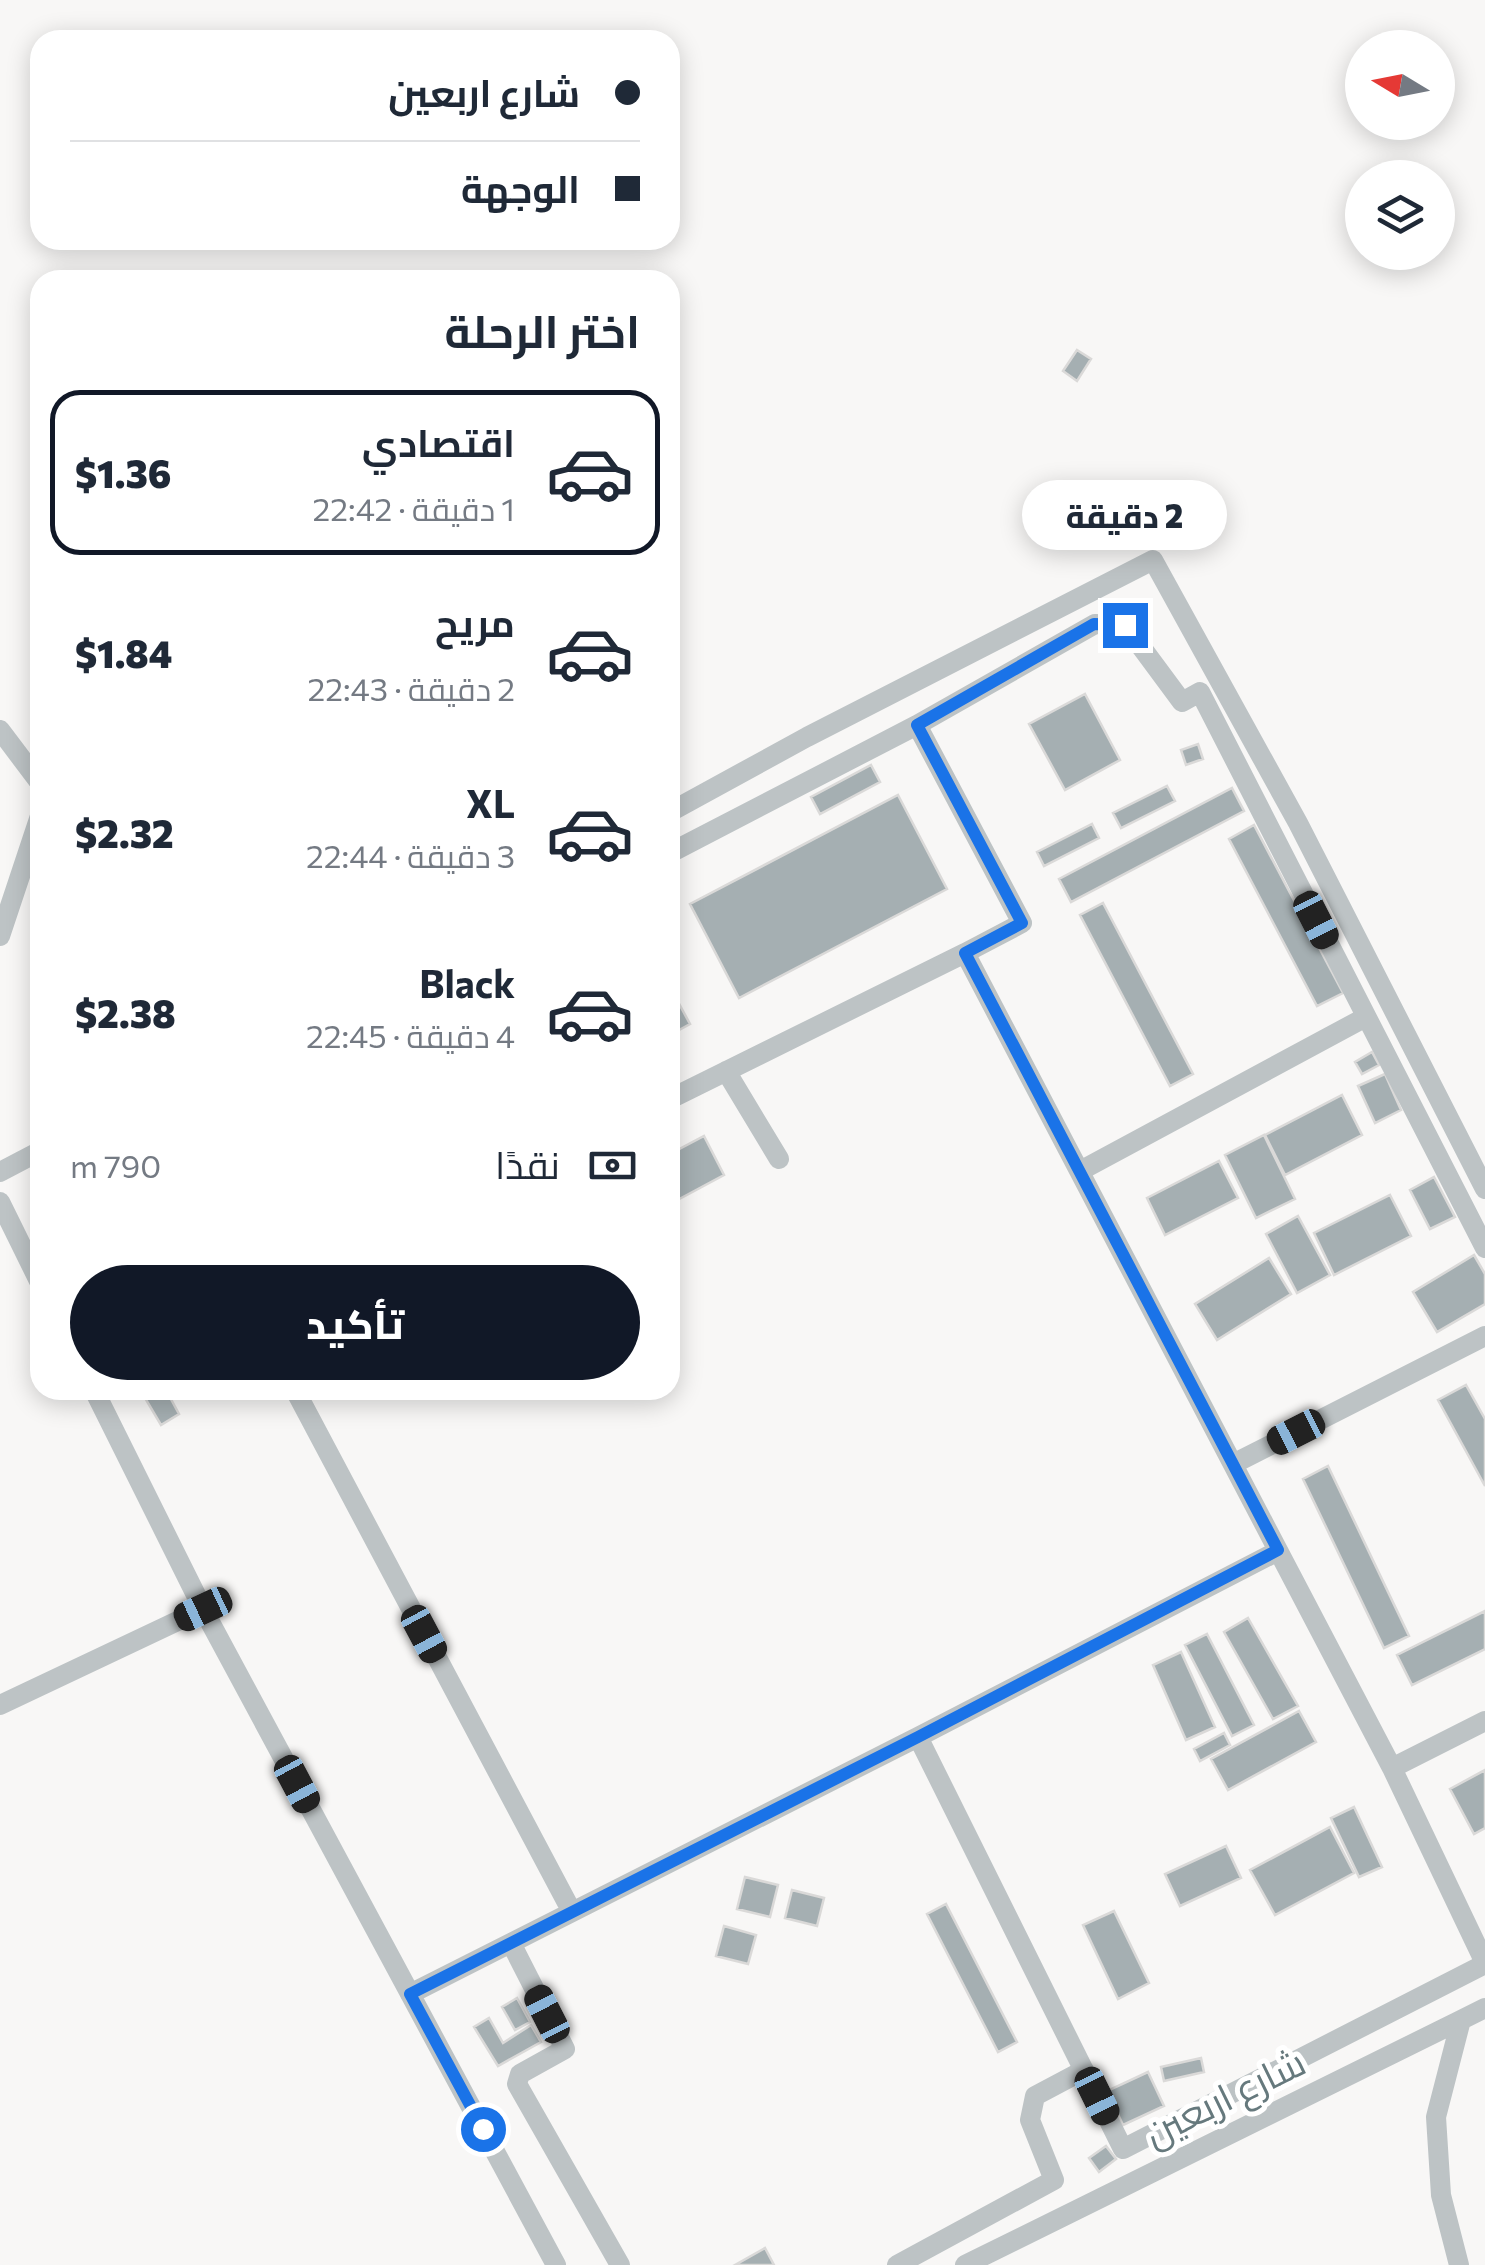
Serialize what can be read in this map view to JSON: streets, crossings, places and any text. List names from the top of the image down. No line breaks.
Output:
{"streets":{"street":["شارع اربعين"]},"north":"left","page":{"banner":["شارع اربعين","الوجهة"],"heading":"اختر الرحلة","list":[{"name":"اقتصادي","note":"1 دقيقة · 22:42","value":"$1.36"},{"name":"مريح","note":"2 دقيقة · 22:43","value":"$1.84"},{"name":"XL","note":"3 دقيقة · 22:44","value":"$2.32"},{"name":"Black","note":"4 دقيقة · 22:45","value":"$2.38"}],"bubble":"2 دقيقة","pay":["نقدًا","790 m"],"buttons":"تأكيد"}}
